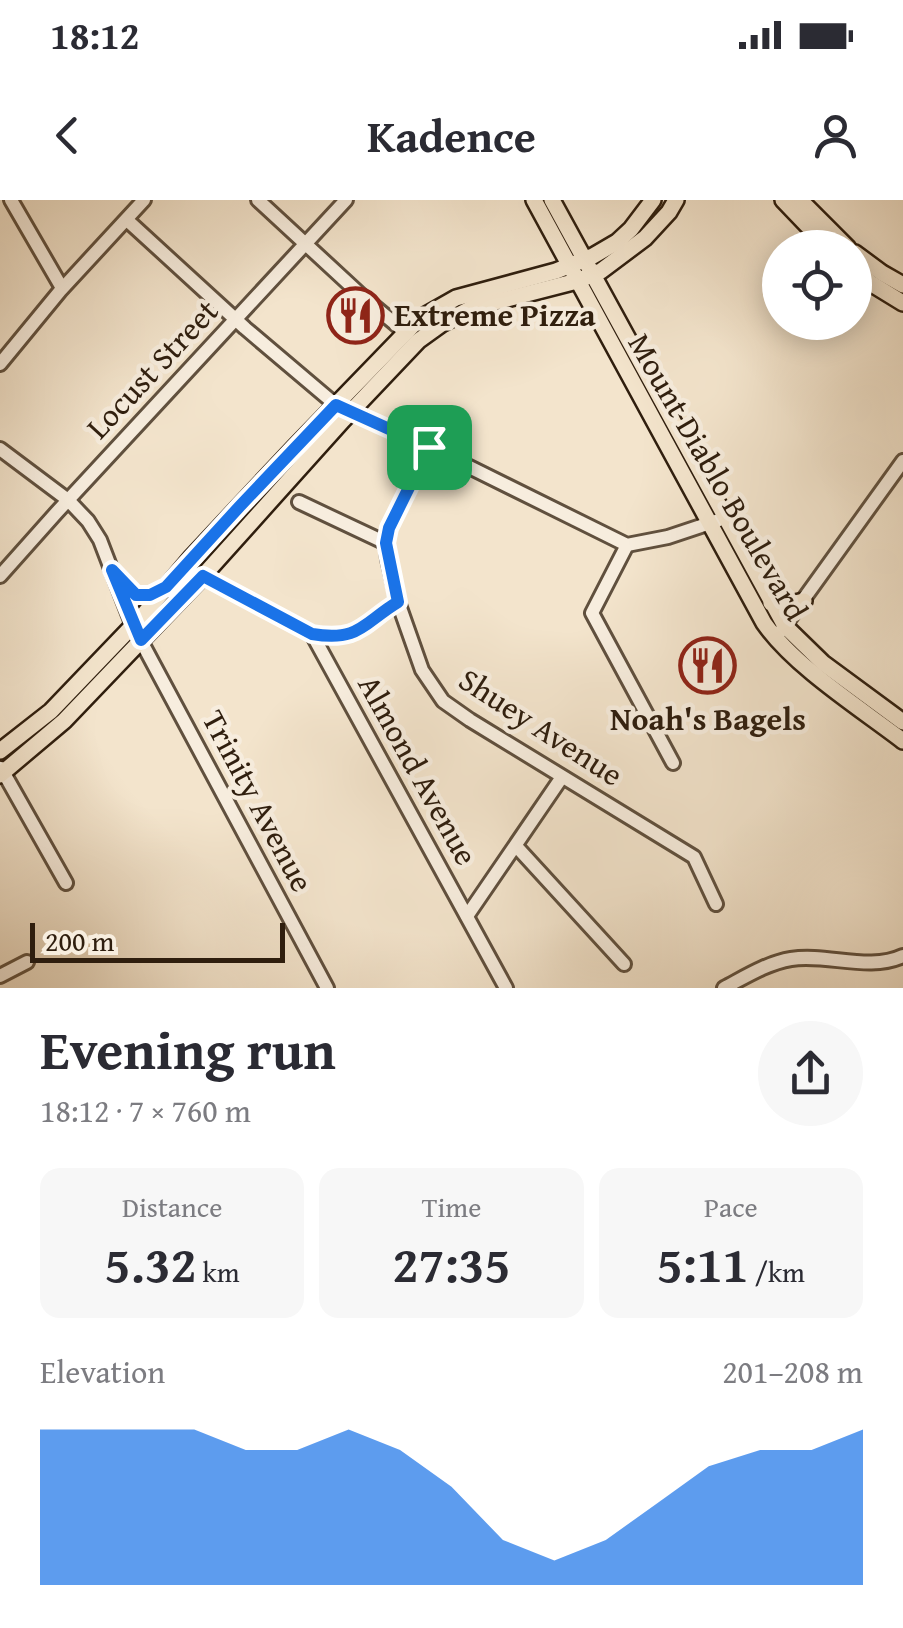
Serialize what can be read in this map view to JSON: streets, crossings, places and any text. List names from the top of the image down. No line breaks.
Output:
{"streets":{"main road":["Mount Diablo Boulevard"],"street":["Locust Street","Shuey Avenue","Almond Avenue","Trinity Avenue"]},"crossings":[["Locust Street","Trinity Avenue"]],"places":{"restaurant":["Extreme Pizza","Noah's Bagels"]},"scale_bar":"200 m","page":{"status":"18:12","header":"Kadence","scale":"200 m","heading":["Evening run","18:12 · 7 × 760 m"],"stats":[["Distance","5.32 km"],["Time","27:35"],["Pace","5:11 /km"]],"chart":["Elevation","201–208 m"]}}
